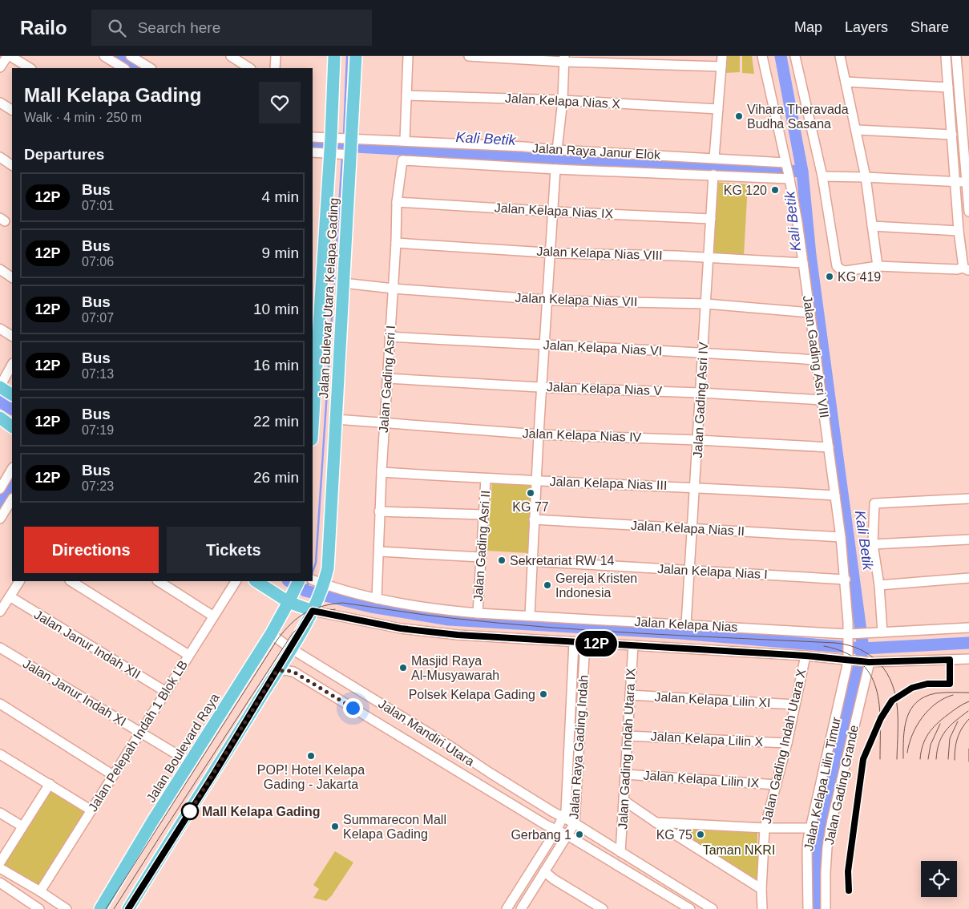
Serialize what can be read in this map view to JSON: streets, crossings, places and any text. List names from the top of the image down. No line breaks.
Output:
{"streets":{"main road":["Jalan Bulevar Utara Kelapa Gading","Jalan Boulevard Raya"],"street":["Jalan Kelapa Nias X","Jalan Raya Janur Elok","Jalan Kelapa Nias IX","Jalan Kelapa Nias VIII","Jalan Kelapa Nias VII","Jalan Kelapa Nias VI","Jalan Gading Asri VIII","Jalan Gading Asri I","Jalan Kelapa Nias V","Jalan Gading Asri IV","Jalan Kelapa Nias IV","Jalan Kelapa Nias III","Jalan Kelapa Nias II","Jalan Gading Asri II","Jalan Kelapa Nias I","Jalan Kelapa Nias","Jalan Janur Indah XII","Jalan Janur Indah XI","Jalan Kelapa Lilin XI","Jalan Mandiri Utara","Jalan Pelepah Indah 1 Blok LB","Jalan Kelapa Lilin X","Jalan Gading Indah Utara X","Jalan Raya Gading Indah","Jalan Gading Indah Utara IX","Jalan Kelapa Lilin IX","Jalan Kelapa Lilin Timur","Jalan Gading Grande"]},"crossings":[["Jalan Raya Janur Elok","Jalan Bulevar Utara Kelapa Gading"],["Jalan Raya Janur Elok","Jalan Gading Asri VIII"],["Jalan Raya Janur Elok","Jalan Gading Asri I"],["Jalan Raya Janur Elok","Jalan Gading Asri IV"],["Jalan Kelapa Nias IX","Jalan Gading Asri I"],["Jalan Kelapa Nias IX","Jalan Gading Asri IV"],["Jalan Kelapa Nias VIII","Jalan Gading Asri VIII"],["Jalan Kelapa Nias VIII","Jalan Gading Asri I"],["Jalan Kelapa Nias VIII","Jalan Gading Asri IV"],["Jalan Bulevar Utara Kelapa Gading","Jalan Kelapa Nias VII"],["Jalan Bulevar Utara Kelapa Gading","Jalan Kelapa Nias IV"],["Jalan Bulevar Utara Kelapa Gading","Jalan Kelapa Nias"],["Jalan Kelapa Nias VII","Jalan Gading Asri VIII"],["Jalan Kelapa Nias VII","Jalan Gading Asri I"],["Jalan Kelapa Nias VII","Jalan Gading Asri IV"],["Jalan Kelapa Nias VI","Jalan Gading Asri VIII"],["Jalan Kelapa Nias VI","Jalan Gading Asri I"],["Jalan Kelapa Nias VI","Jalan Gading Asri IV"],["Jalan Gading Asri VIII","Jalan Kelapa Nias V"],["Jalan Gading Asri VIII","Jalan Kelapa Nias IV"],["Jalan Gading Asri VIII","Jalan Kelapa Nias III"],["Jalan Gading Asri VIII","Jalan Kelapa Nias II"],["Jalan Gading Asri VIII","Jalan Kelapa Nias I"],["Jalan Gading Asri VIII","Jalan Kelapa Nias"],["Jalan Gading Asri VIII","Jalan Kelapa Lilin Timur"],["Jalan Gading Asri I","Jalan Kelapa Nias V"],["Jalan Gading Asri I","Jalan Kelapa Nias IV"],["Jalan Gading Asri I","Jalan Kelapa Nias III"],["Jalan Gading Asri I","Jalan Kelapa Nias"],["Jalan Kelapa Nias V","Jalan Gading Asri IV"],["Jalan Gading Asri IV","Jalan Kelapa Nias IV"],["Jalan Gading Asri IV","Jalan Kelapa Nias III"],["Jalan Gading Asri IV","Jalan Kelapa Nias II"],["Jalan Gading Asri IV","Jalan Kelapa Nias I"],["Jalan Gading Asri IV","Jalan Kelapa Nias"],["Jalan Kelapa Nias III","Jalan Gading Asri II"],["Jalan Gading Asri II","Jalan Kelapa Nias"],["Jalan Kelapa Nias","Jalan Gading Indah Utara X"],["Jalan Kelapa Nias","Jalan Raya Gading Indah"],["Jalan Kelapa Nias","Jalan Gading Indah Utara IX"],["Jalan Kelapa Nias","Jalan Kelapa Lilin Timur"],["Jalan Kelapa Nias","Jalan Gading Grande"],["Jalan Janur Indah XII","Jalan Pelepah Indah 1 Blok LB"],["Jalan Janur Indah XI","Jalan Pelepah Indah 1 Blok LB"],["Jalan Janur Indah XI","Jalan Boulevard Raya"],["Jalan Kelapa Lilin XI","Jalan Gading Indah Utara X"],["Jalan Kelapa Lilin XI","Jalan Gading Indah Utara IX"],["Jalan Mandiri Utara","Jalan Raya Gading Indah"],["Jalan Mandiri Utara","Jalan Boulevard Raya"],["Jalan Mandiri Utara","Jalan Gading Indah Utara IX"],["Jalan Kelapa Lilin X","Jalan Gading Indah Utara X"],["Jalan Kelapa Lilin X","Jalan Gading Indah Utara IX"],["Jalan Gading Indah Utara X","Jalan Kelapa Lilin IX"],["Jalan Gading Indah Utara IX","Jalan Kelapa Lilin IX"]],"water":["Kali Betik"],"parks":["Taman NKRI"],"places":["Vihara Theravada Budha Sasana","KG 120","KG 419","KG 77","Sekretariat RW 14","Gereja Kristen Indonesia","Masjid Raya Al-Musyawarah","Polsek Kelapa Gading","POP! Hotel Kelapa Gading - Jakarta","Mall Kelapa Gading","Summarecon Mall Kelapa Gading","Gerbang 1","KG 75"],"lines":["bus line 12P"],"page":{"header":"Railo","search":"Search here","nav":["Map","Layers","Share"],"on_map":"12P","heading":[["Mall Kelapa Gading","Walk · 4 min · 250 m"],"Departures"],"list":[{"mark":"12P","name":"Bus","note":"07:01","value":"4 min"},{"mark":"12P","name":"Bus","note":"07:06","value":"9 min"},{"mark":"12P","name":"Bus","note":"07:07","value":"10 min"},{"mark":"12P","name":"Bus","note":"07:13","value":"16 min"},{"mark":"12P","name":"Bus","note":"07:19","value":"22 min"},{"mark":"12P","name":"Bus","note":"07:23","value":"26 min"}],"buttons":["Directions","Tickets"]}}
